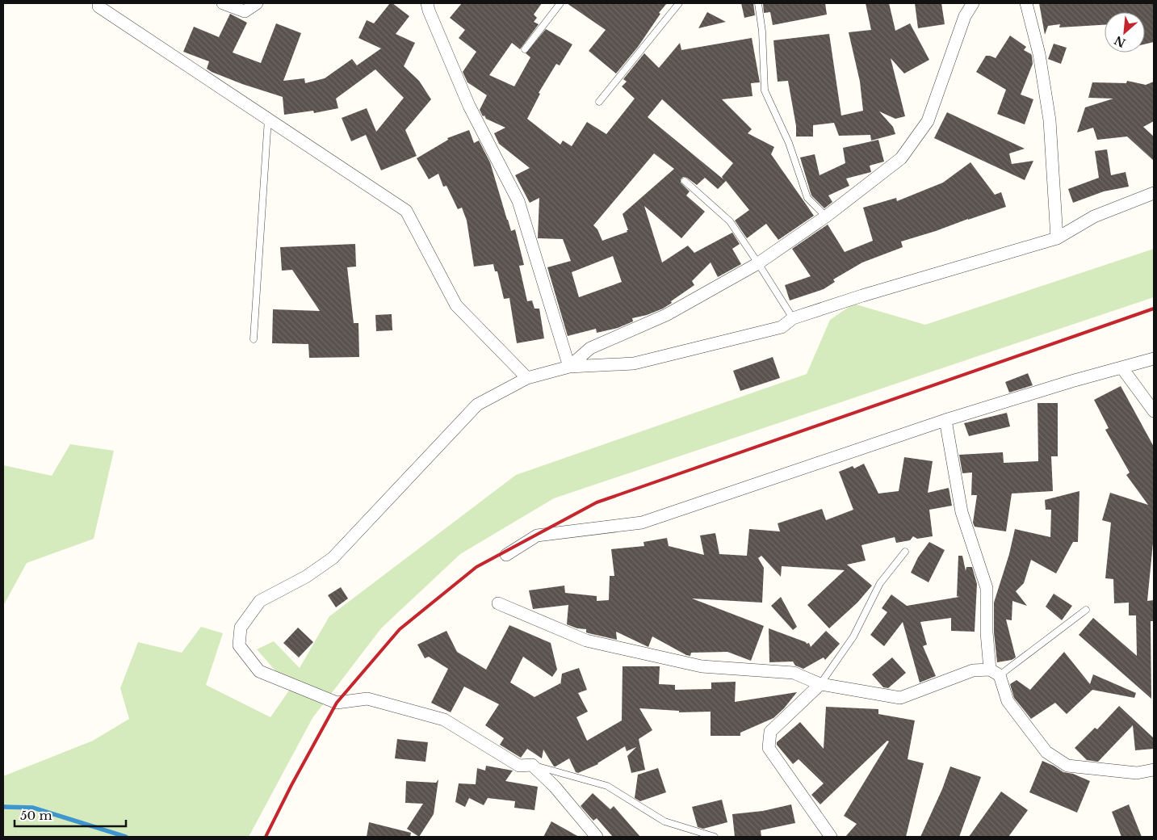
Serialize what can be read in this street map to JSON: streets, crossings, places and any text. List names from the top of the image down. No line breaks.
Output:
{"scale_bar":"50 m","north":"bottom left"}
